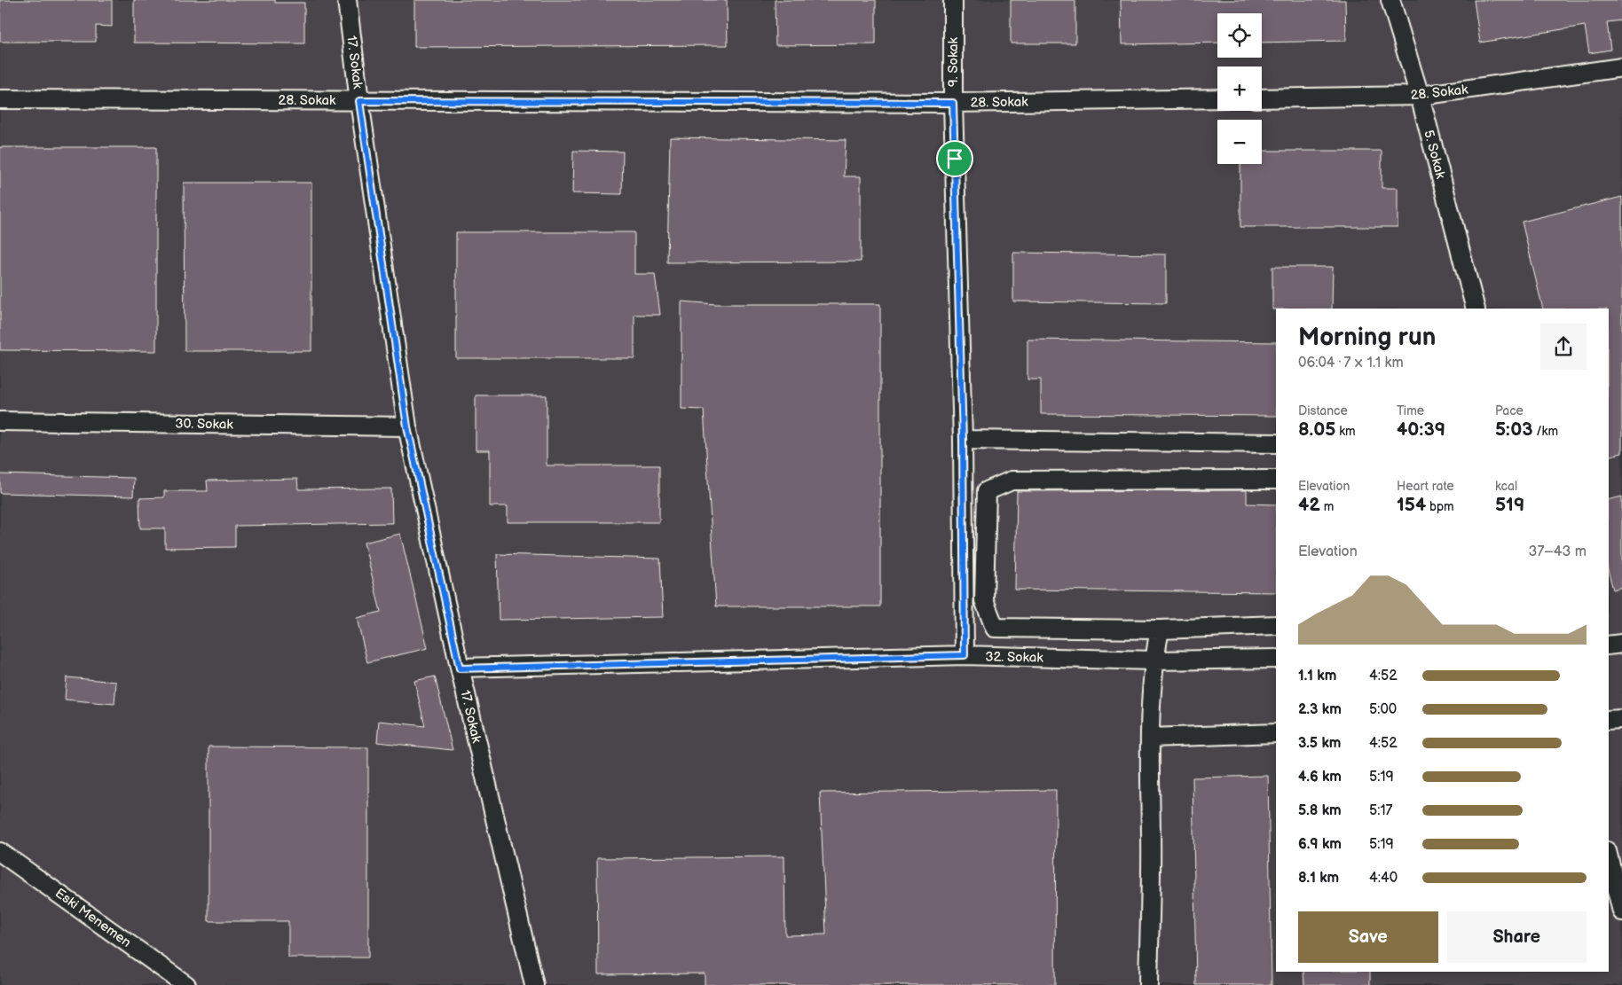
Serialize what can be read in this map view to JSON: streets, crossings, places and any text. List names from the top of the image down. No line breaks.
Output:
{"streets":{"street":["17. Sokak","9. Sokak","28. Sokak","5. Sokak","30. Sokak","32. Sokak","Eski Menemen"]},"crossings":[["17. Sokak","28. Sokak"],["17. Sokak","30. Sokak"],["17. Sokak","32. Sokak"],["9. Sokak","28. Sokak"],["9. Sokak","32. Sokak"],["28. Sokak","5. Sokak"]],"page":{"map_buttons":["+","−"],"heading":["Morning run","06:04 · 7 × 1.1 km"],"stats":[["Distance","8.05 km"],["Time","40:39"],["Pace","5:03 /km"],["Elevation","42 m"],["Heart rate","154 bpm"],["kcal","519"]],"chart":["Elevation","37–43 m"],"list":[{"name":"1.1 km","note":"4:52"},{"name":"2.3 km","note":"5:00"},{"name":"3.5 km","note":"4:52"},{"name":"4.6 km","note":"5:19"},{"name":"5.8 km","note":"5:17"},{"name":"6.9 km","note":"5:19"},{"name":"8.1 km","note":"4:40"}],"buttons":["Save","Share"]}}
